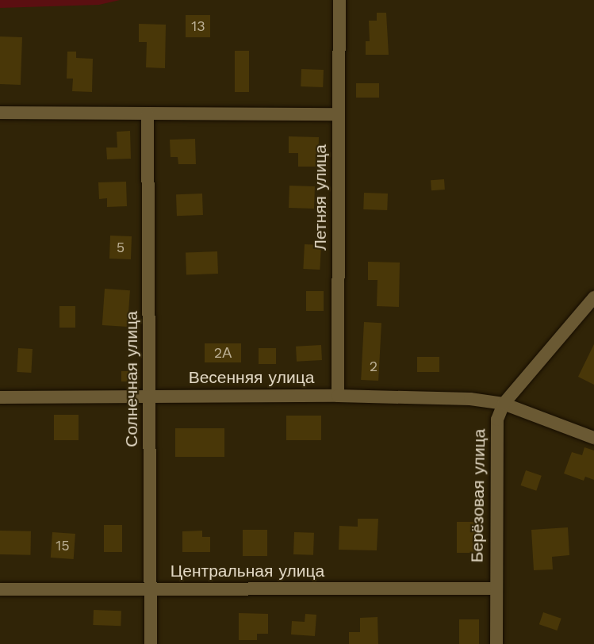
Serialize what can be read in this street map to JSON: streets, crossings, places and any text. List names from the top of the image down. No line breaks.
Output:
{"streets":{"street":["Летняя улица","Весенняя улица","Солнечная улица","Берёзовая улица","Центральная улица"]},"crossings":[["Летняя улица","Весенняя улица"],["Весенняя улица","Солнечная улица"],["Весенняя улица","Берёзовая улица"],["Солнечная улица","Центральная улица"],["Берёзовая улица","Центральная улица"]],"house_numbers":["13","5","2А","2","15"]}
